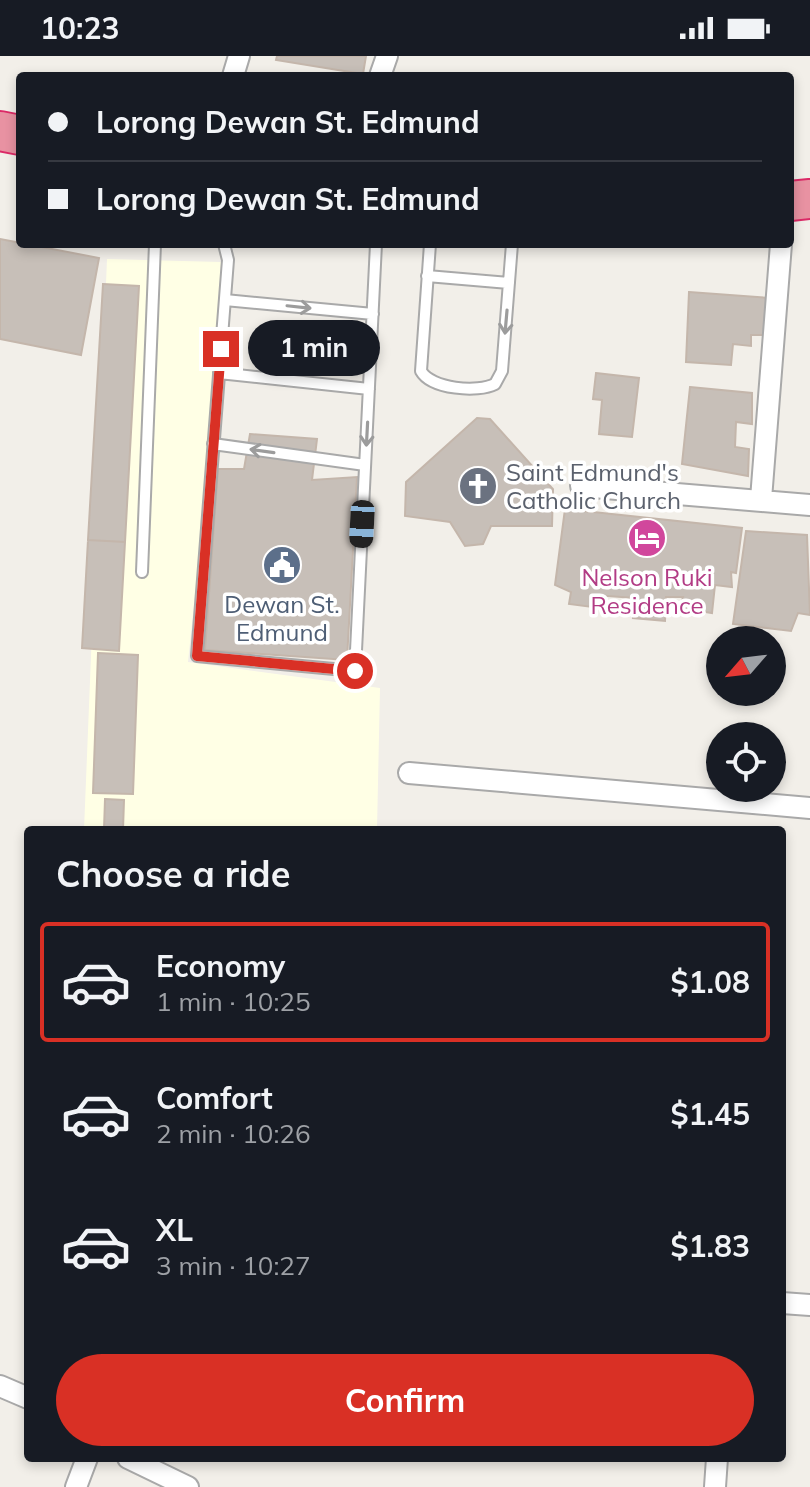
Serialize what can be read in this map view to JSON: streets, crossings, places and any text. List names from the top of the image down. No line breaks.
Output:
{"places":{"church":["Saint Edmund's Catholic Church"],"hotel":["Nelson Ruki Residence"],"public building":["Dewan St. Edmund"]},"north":"bottom left","page":{"status":"10:23","banner":["Lorong Dewan St. Edmund","Lorong Dewan St. Edmund"],"bubble":"1 min","heading":"Choose a ride","list":[{"name":"Economy","note":"1 min · 10:25","value":"$1.08"},{"name":"Comfort","note":"2 min · 10:26","value":"$1.45"},{"name":"XL","note":"3 min · 10:27","value":"$1.83"}],"buttons":"Confirm"}}
